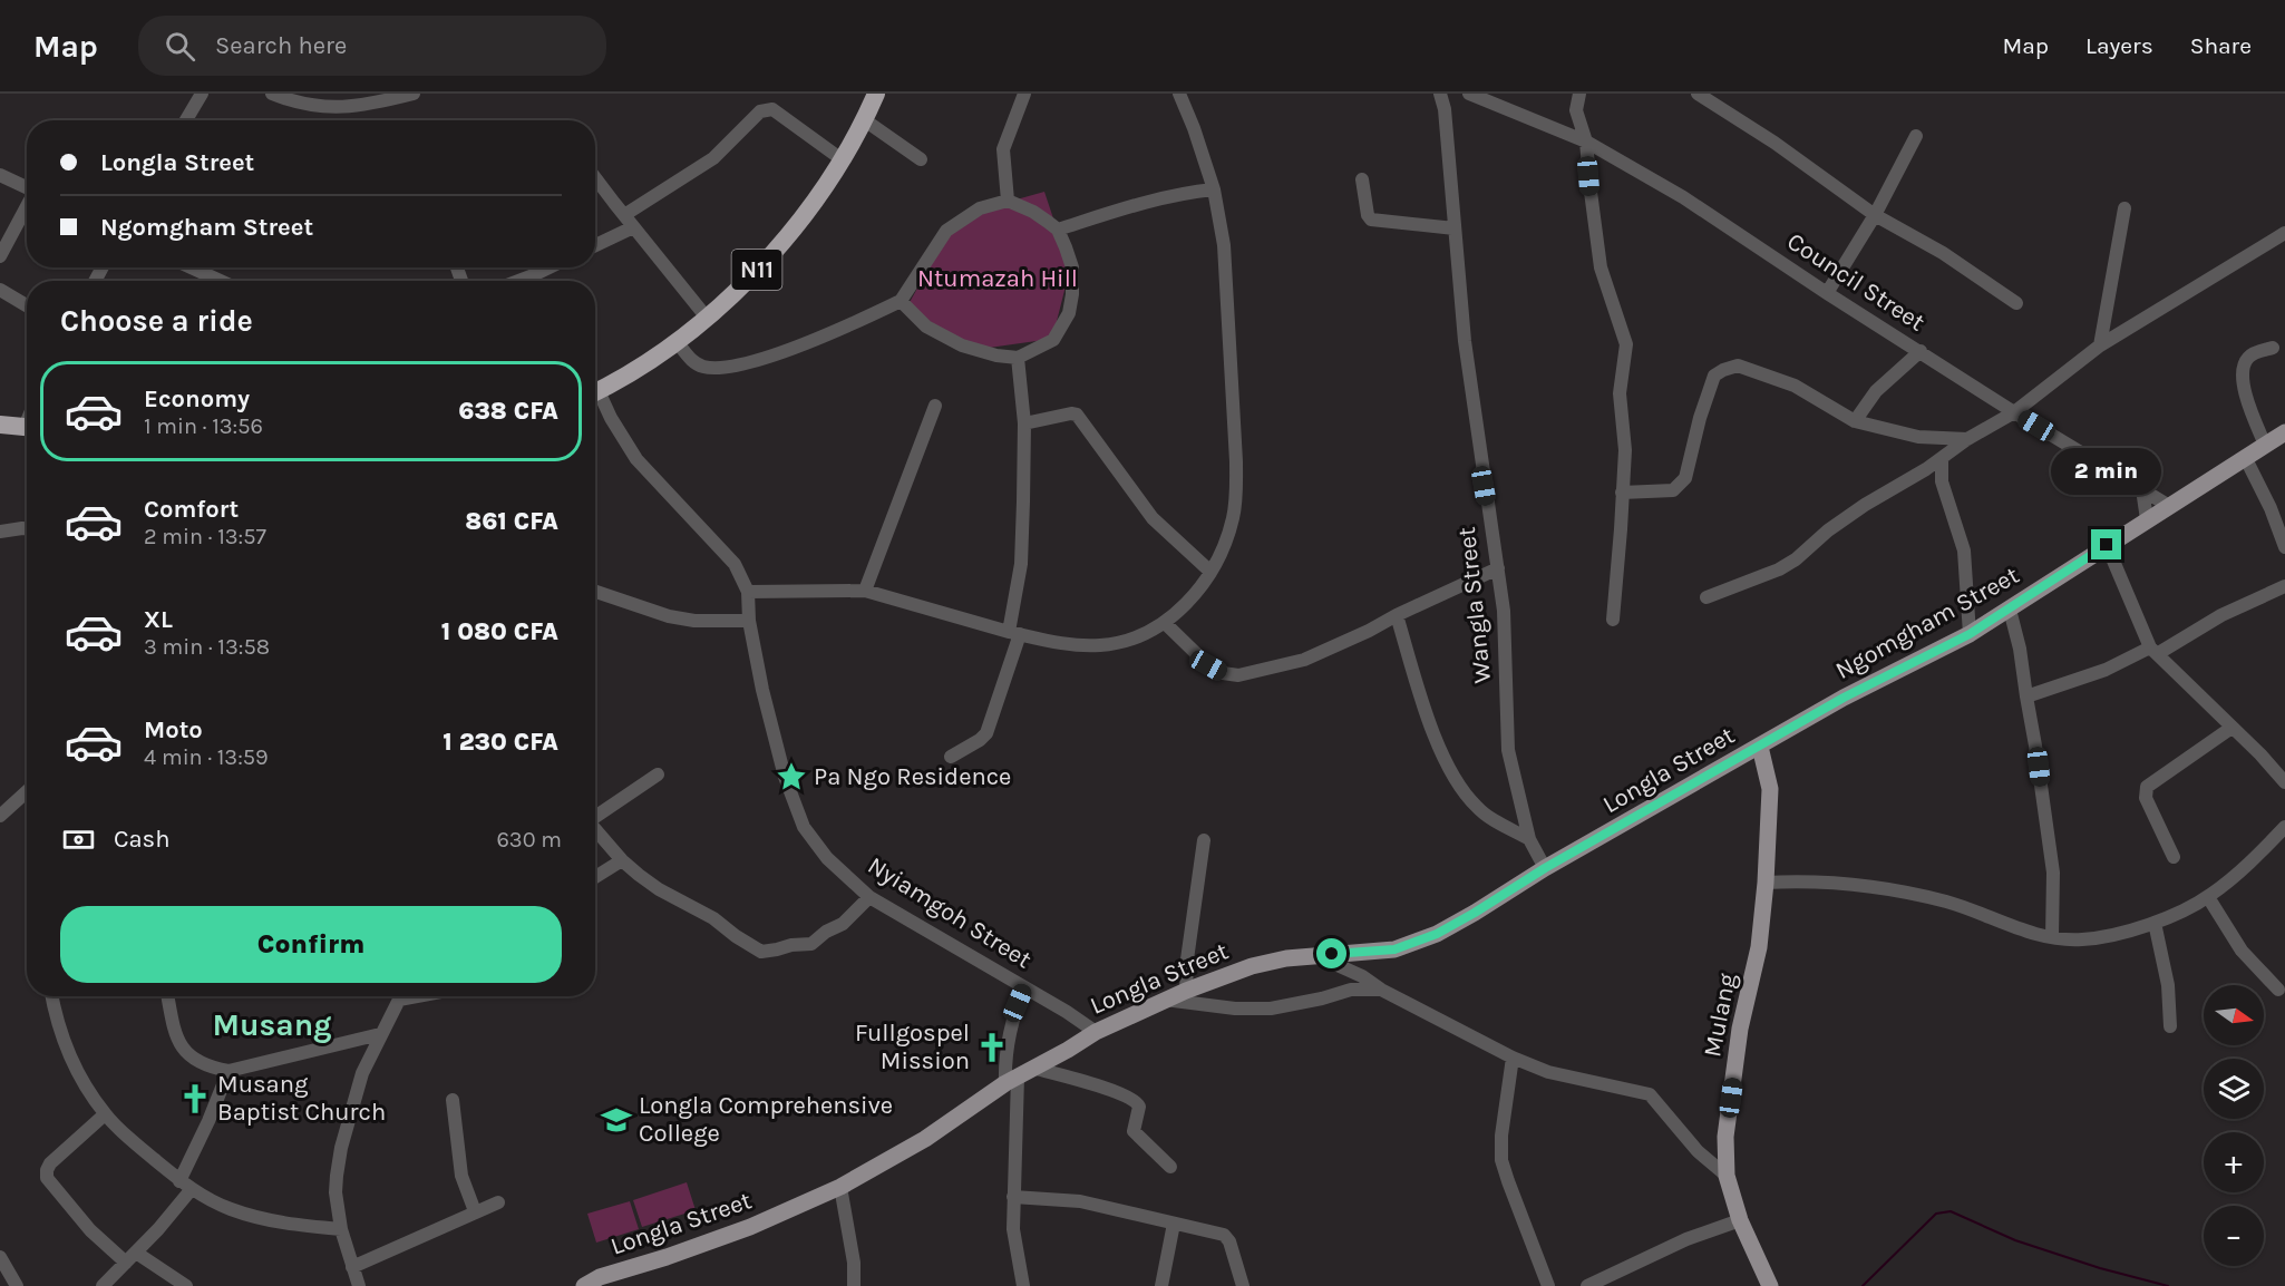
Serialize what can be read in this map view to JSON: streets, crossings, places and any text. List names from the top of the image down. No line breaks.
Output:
{"streets":{"highway":["N11"],"main road":["Ngomgham Street","Longla Street","Mulang"],"street":["Council Street","Wangla Street","Nyiamgoh Street"]},"crossings":[["Council Street","Ngomgham Street"],["Wangla Street","Longla Street"],["Ngomgham Street","Longla Street"],["Ngomgham Street","Mulang"],["Longla Street","Nyiamgoh Street"],["Longla Street","Mulang"]],"districts":["Musang"],"parks":["Ntumazah Hill"],"places":{"place":["Pa Ngo Residence"],"church":["Fullgospel Mission","Musang Baptist Church"],"school or university":["Longla Comprehensive College"]},"north":"right","page":{"header":"Map","search":"Search here","nav":["Map","Layers","Share"],"banner":["Longla Street","Ngomgham Street"],"heading":"Choose a ride","list":[{"name":"Economy","note":"1 min · 13:56","value":"638 CFA"},{"name":"Comfort","note":"2 min · 13:57","value":"861 CFA"},{"name":"XL","note":"3 min · 13:58","value":"1 080 CFA"},{"name":"Moto","note":"4 min · 13:59","value":"1 230 CFA"}],"bubble":"2 min","pay":["Cash","630 m"],"buttons":"Confirm","map_buttons":["+","−"]}}
